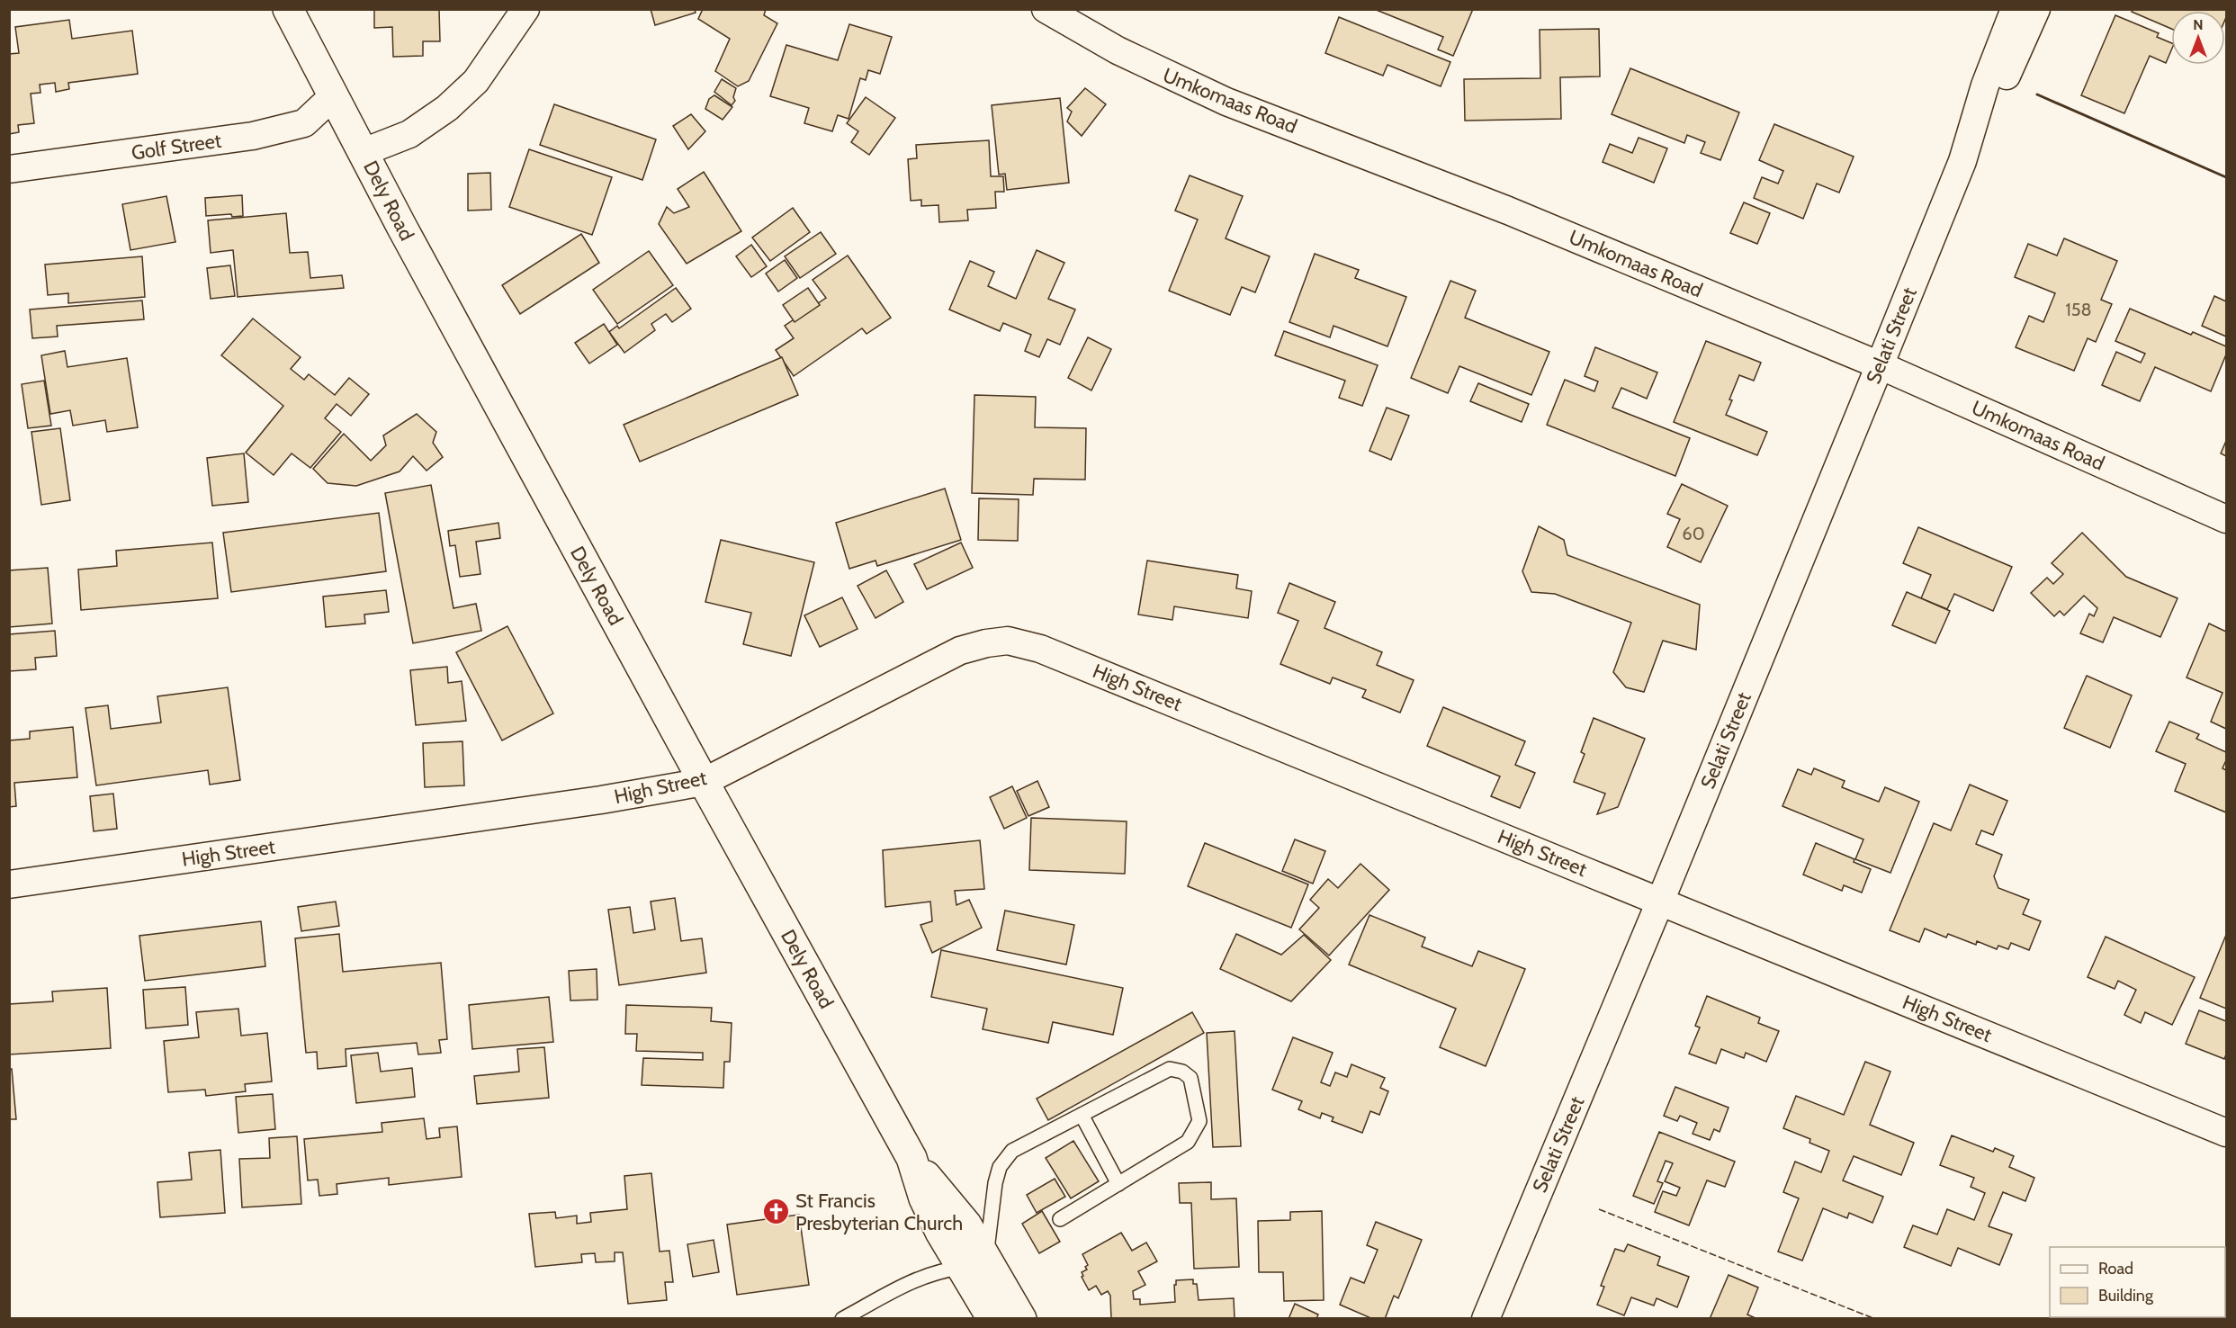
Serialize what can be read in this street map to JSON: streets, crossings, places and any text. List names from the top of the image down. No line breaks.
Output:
{"streets":{"street":["Umkomaas Road","Golf Street","Dely Road","Selati Street","High Street"]},"crossings":[["Umkomaas Road","Selati Street"],["Golf Street","Dely Road"],["Dely Road","High Street"],["Selati Street","High Street"]],"places":{"church":["St Francis Presbyterian Church"]},"house_numbers":["158","60"],"legend":["Road","Building"],"north":"top"}
